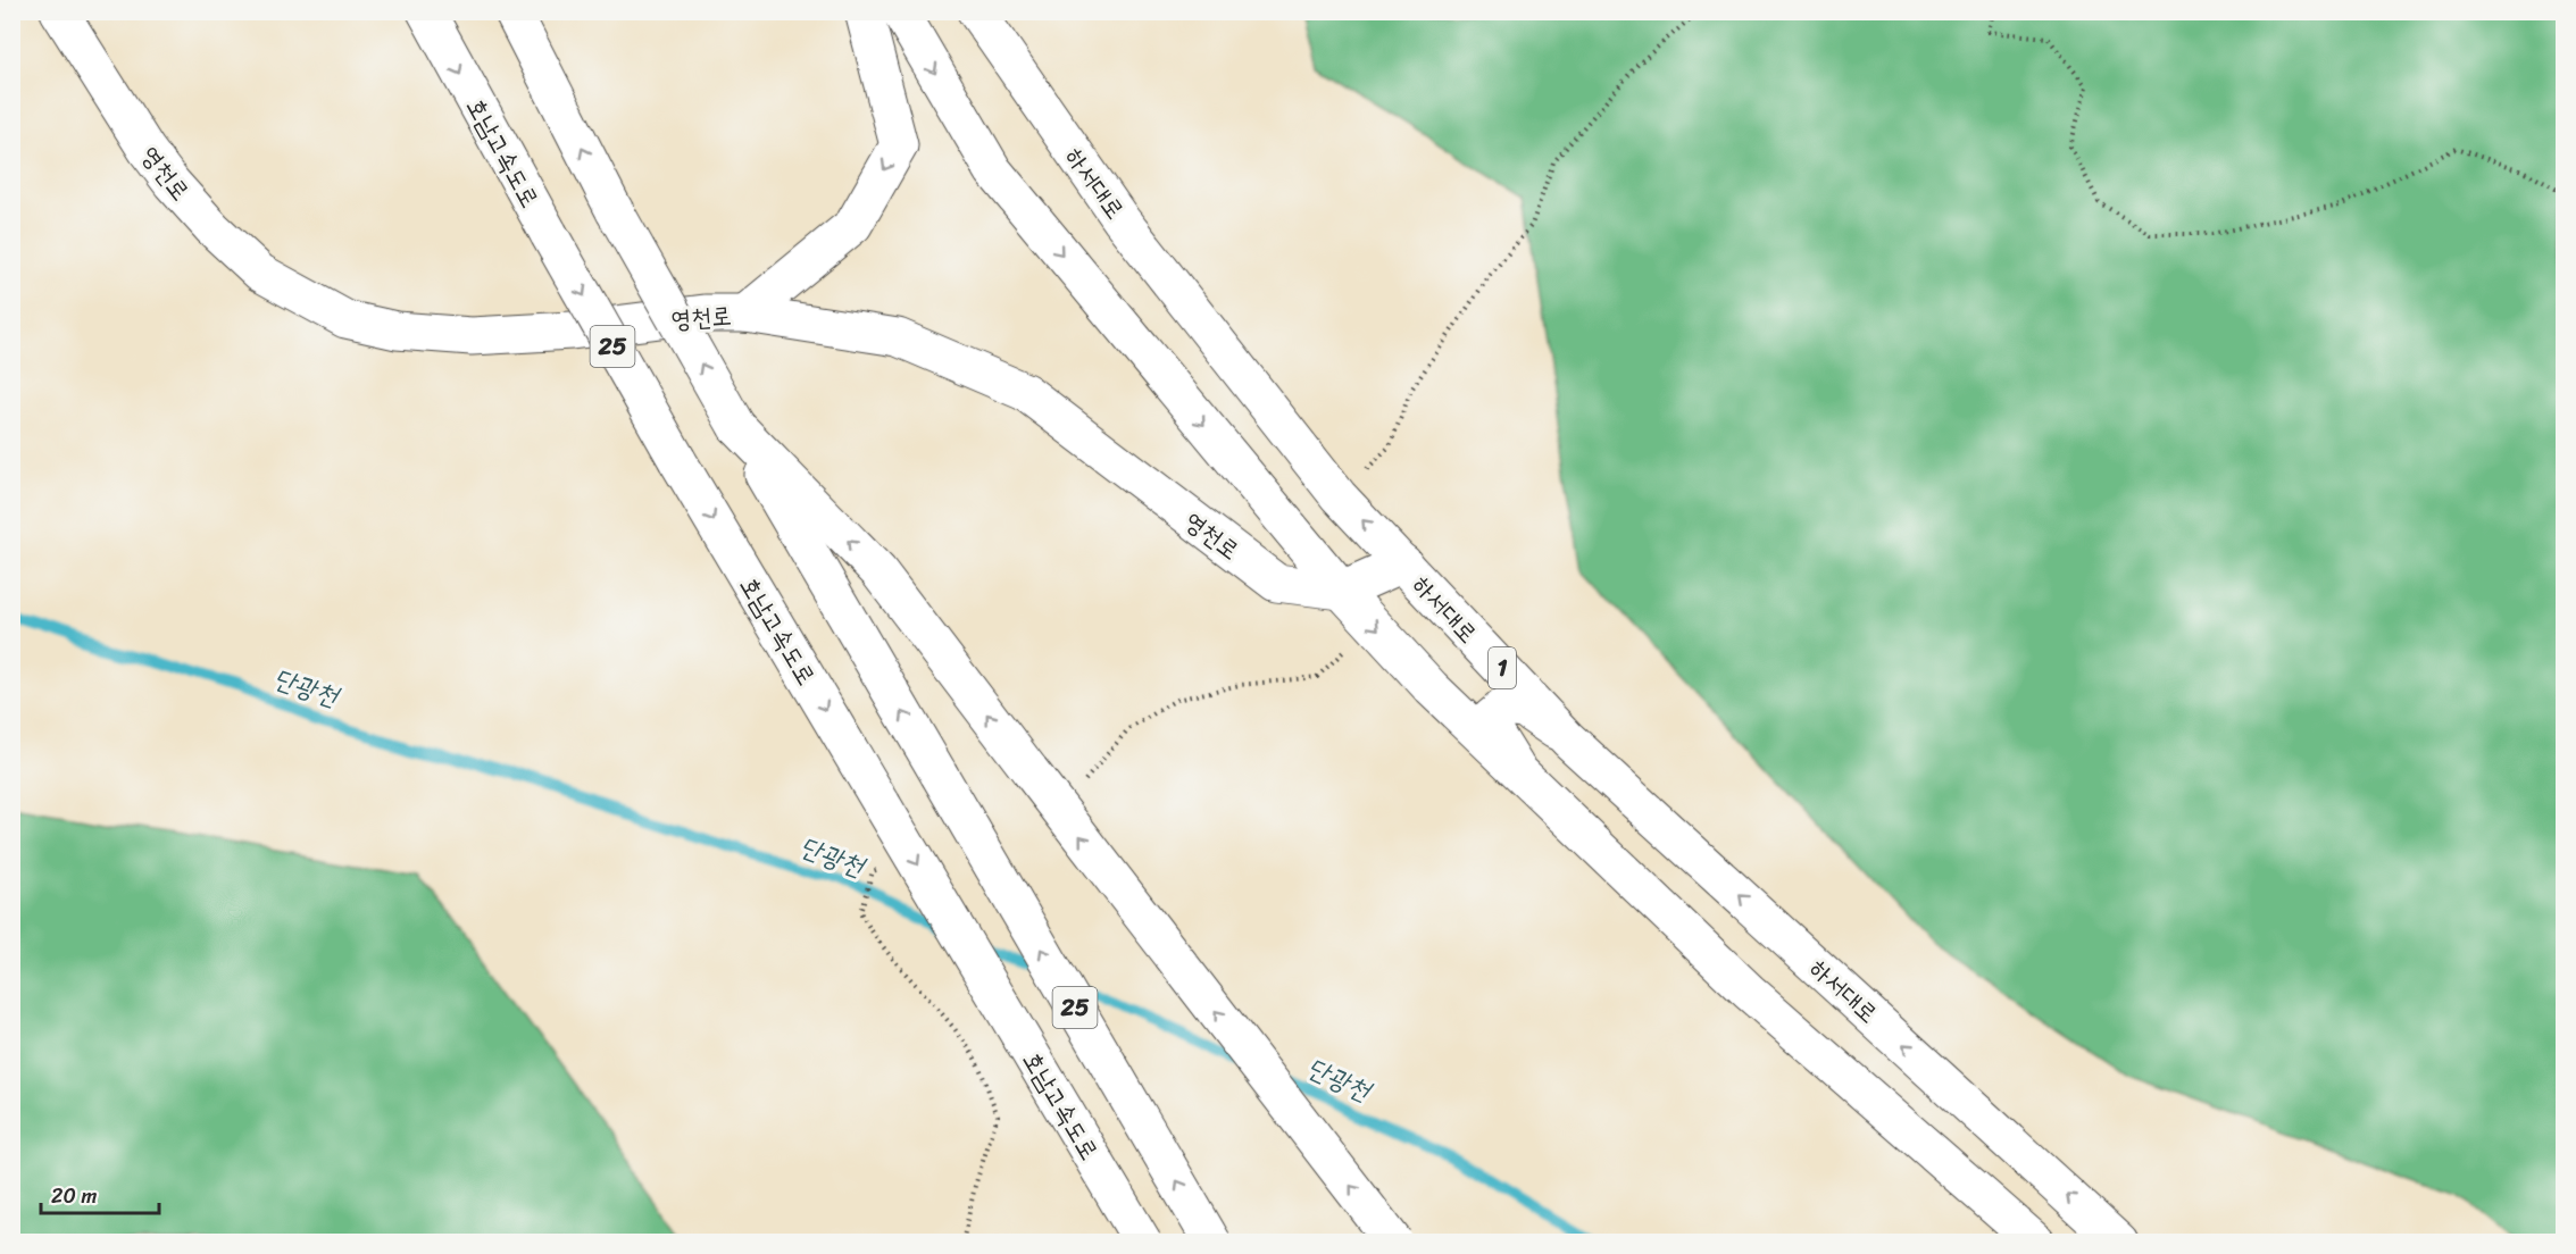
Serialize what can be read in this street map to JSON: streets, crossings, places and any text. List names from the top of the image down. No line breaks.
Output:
{"streets":{"main road":["호남고속도로","영천로","하서대로","25","1"]},"water":["단광천"],"scale_bar":"20 m"}
